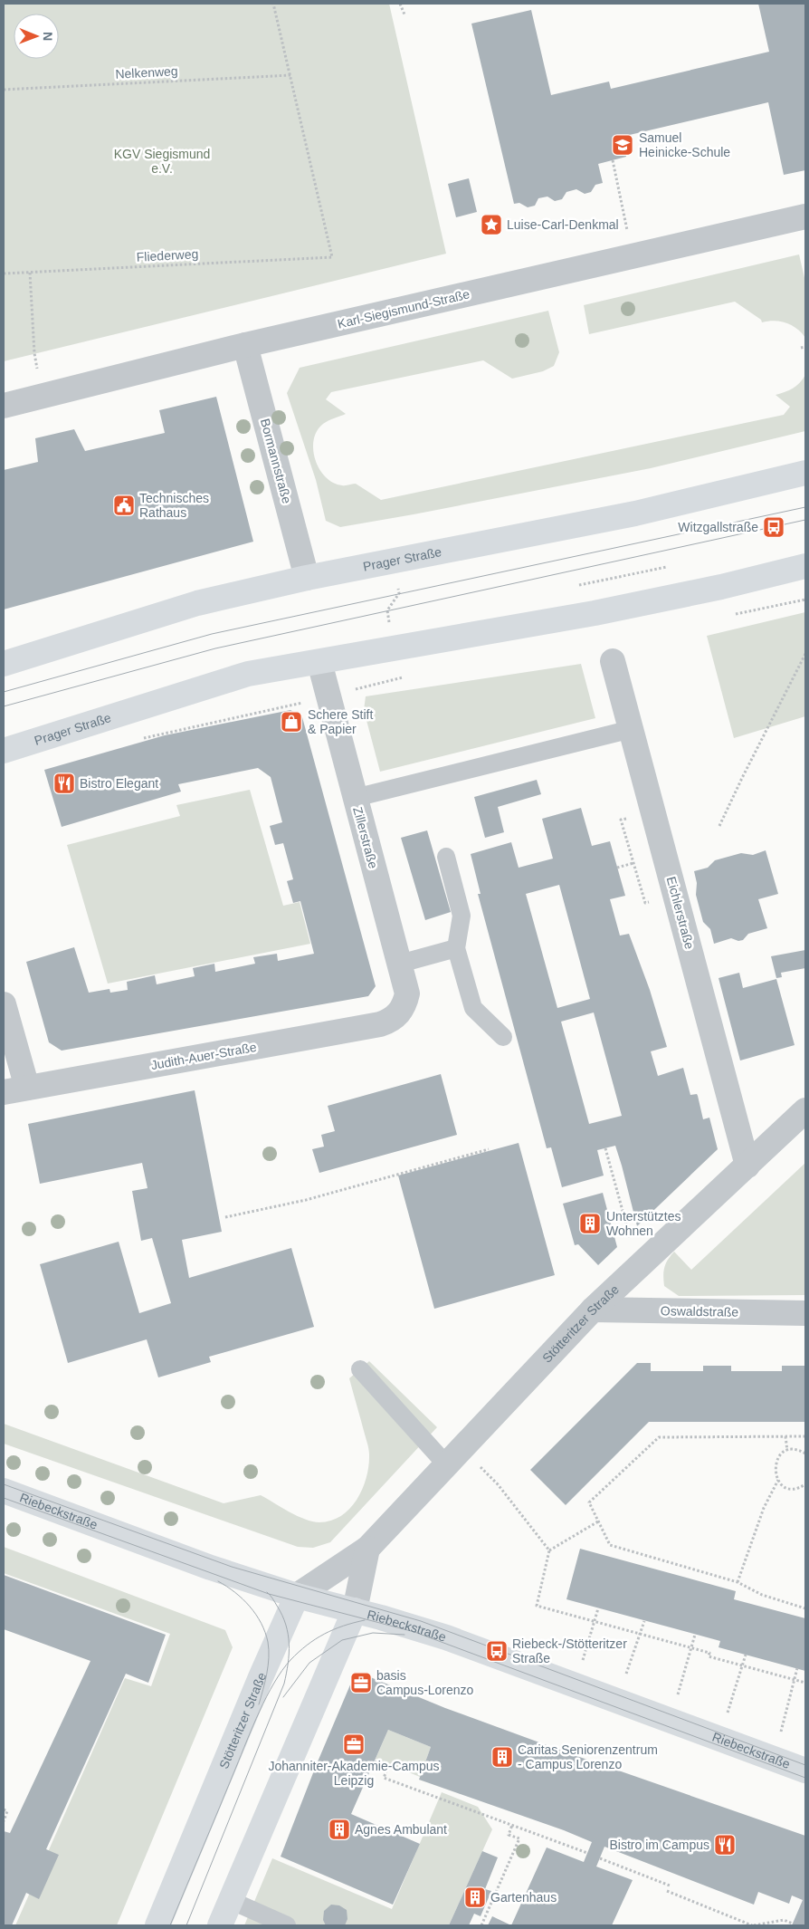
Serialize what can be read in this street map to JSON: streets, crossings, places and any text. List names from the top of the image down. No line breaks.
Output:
{"streets":{"main road":["Prager Straße","Stötteritzer Straße","Riebeckstraße"],"street":["Karl-Siegismund-Straße","Bormannstraße","Zillerstraße","Eichlerstraße","Judith-Auer-Straße","Oswaldstraße"],"path":["Nelkenweg","Fliederweg"]},"crossings":[["Nelkenweg","Fliederweg"],["Karl-Siegismund-Straße","Bormannstraße"],["Bormannstraße","Prager Straße"],["Prager Straße","Zillerstraße"],["Zillerstraße","Judith-Auer-Straße"],["Eichlerstraße","Stötteritzer Straße"],["Oswaldstraße","Stötteritzer Straße"],["Stötteritzer Straße","Riebeckstraße"]],"parks":["KGV Siegismund e.V."],"places":{"school or university":["Samuel Heinicke-Schule"],"place":["Luise-Carl-Denkmal"],"public building":["Technisches Rathaus"],"bus stop":["Witzgallstraße","Riebeck-/Stötteritzer Straße"],"shop":["Schere Stift & Papier"],"restaurant":["Bistro Elegant","Bistro im Campus"],"building":["Unterstütztes Wohnen","Caritas Seniorenzentrum - Campus Lorenzo","Agnes Ambulant","Gartenhaus"],"office":["basis Campus-Lorenzo","Johanniter-Akademie-Campus Leipzig"]},"north":"right"}
